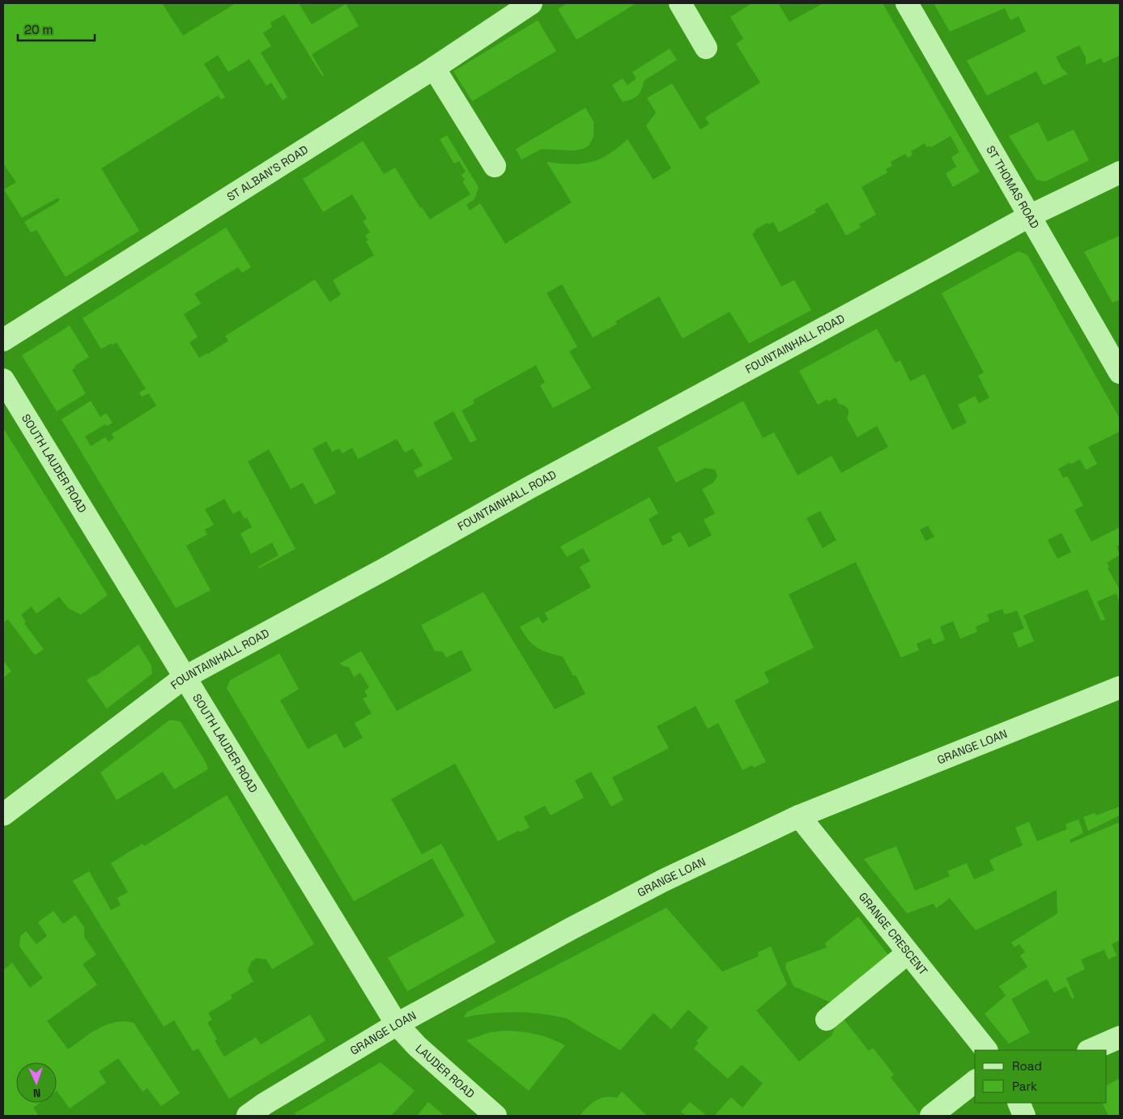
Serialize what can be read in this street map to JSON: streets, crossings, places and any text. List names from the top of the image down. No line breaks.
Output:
{"streets":{"street":["ST ALBAN'S ROAD","ST THOMAS ROAD","FOUNTAINHALL ROAD","SOUTH LAUDER ROAD","GRANGE LOAN","GRANGE CRESCENT","LAUDER ROAD"]},"crossings":[["ST THOMAS ROAD","FOUNTAINHALL ROAD"],["FOUNTAINHALL ROAD","SOUTH LAUDER ROAD"],["SOUTH LAUDER ROAD","GRANGE LOAN"],["SOUTH LAUDER ROAD","LAUDER ROAD"],["GRANGE LOAN","GRANGE CRESCENT"],["GRANGE LOAN","LAUDER ROAD"]],"legend":["Road","Park"],"scale_bar":"20 m","north":"bottom"}
